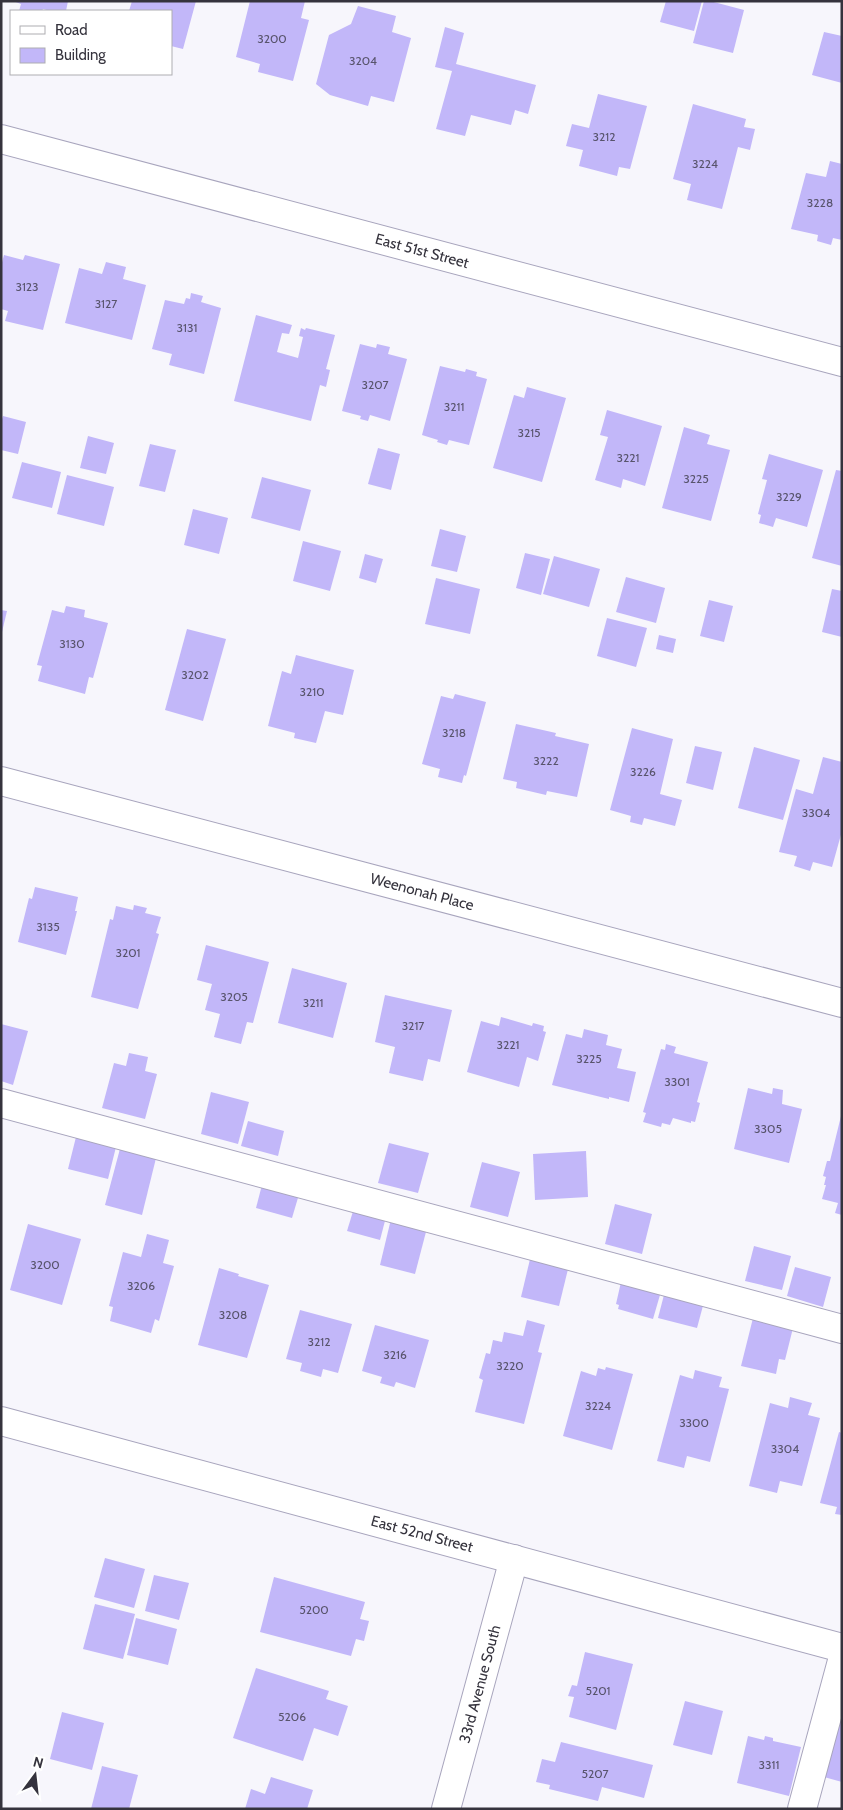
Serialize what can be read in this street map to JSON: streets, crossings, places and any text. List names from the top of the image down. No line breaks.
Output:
{"streets":{"street":["East 51st Street","Weenonah Place","East 52nd Street","33rd Avenue South"]},"crossings":[["East 52nd Street","33rd Avenue South"]],"house_numbers":["3200","3204","3212","3224","3228","3123","3127","3131","3207","3211","3215","3221","3225","3229","3130","3202","3210","3218","3222","3226","3304","3135","3201","3205","3211","3217","3221","3225","3301","3305","3200","3206","3208","3212","3216","3220","3224","3300","3304","5200","5201","5206","3311","5207"],"legend":["Road","Building"],"north":"top"}
